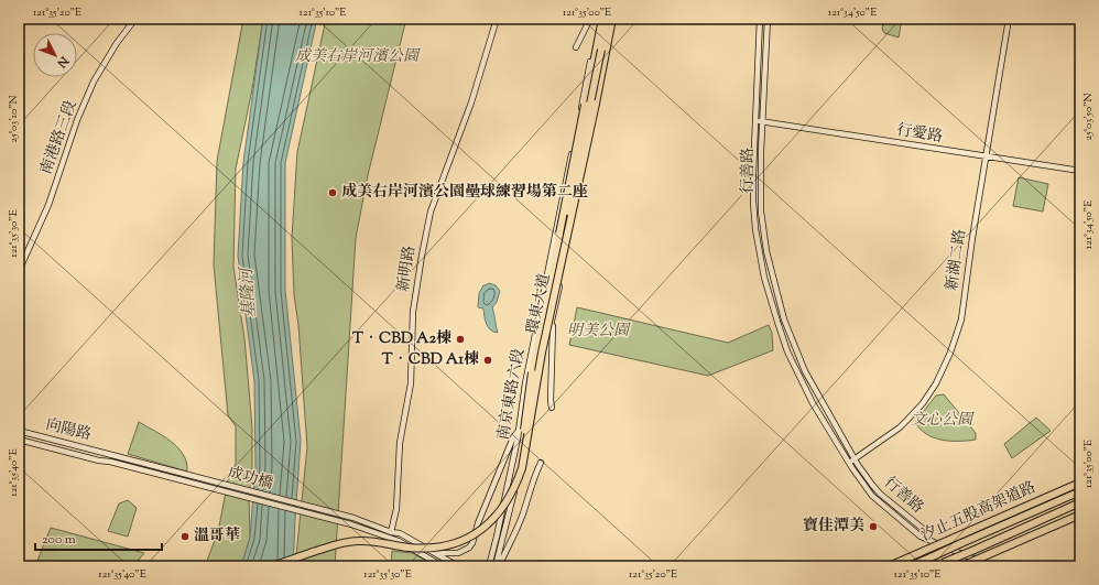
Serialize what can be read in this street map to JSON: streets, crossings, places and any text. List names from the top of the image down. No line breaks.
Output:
{"streets":{"highway":["環東大道","汐止五股高架道路"],"main road":["行愛路","南港路三段","行善路","新湖二路","新明路","南京東路六段","向陽路","成功橋"]},"crossings":[["行愛路","行善路"],["行愛路","新湖二路"],["行善路","新湖二路"],["新明路","成功橋"],["環東大道","南京東路六段"],["向陽路","成功橋"]],"water":["基隆河"],"parks":["成美右岸河濱公園","明美公園","文心公園"],"places":["成美右岸河濱公園壘球練習場第二座","T．CBD A2棟","T．CBD A1棟","寶佳潭美","溫哥華"],"scale_bar":"200 m","north":"bottom right","coordinates":["121°35'20\"E","121°35'10\"E","121°35'00\"E","121°34'50\"E","25°03'50\"N","25°03'10\"N","121°35'30\"E","121°35'40\"E"]}
